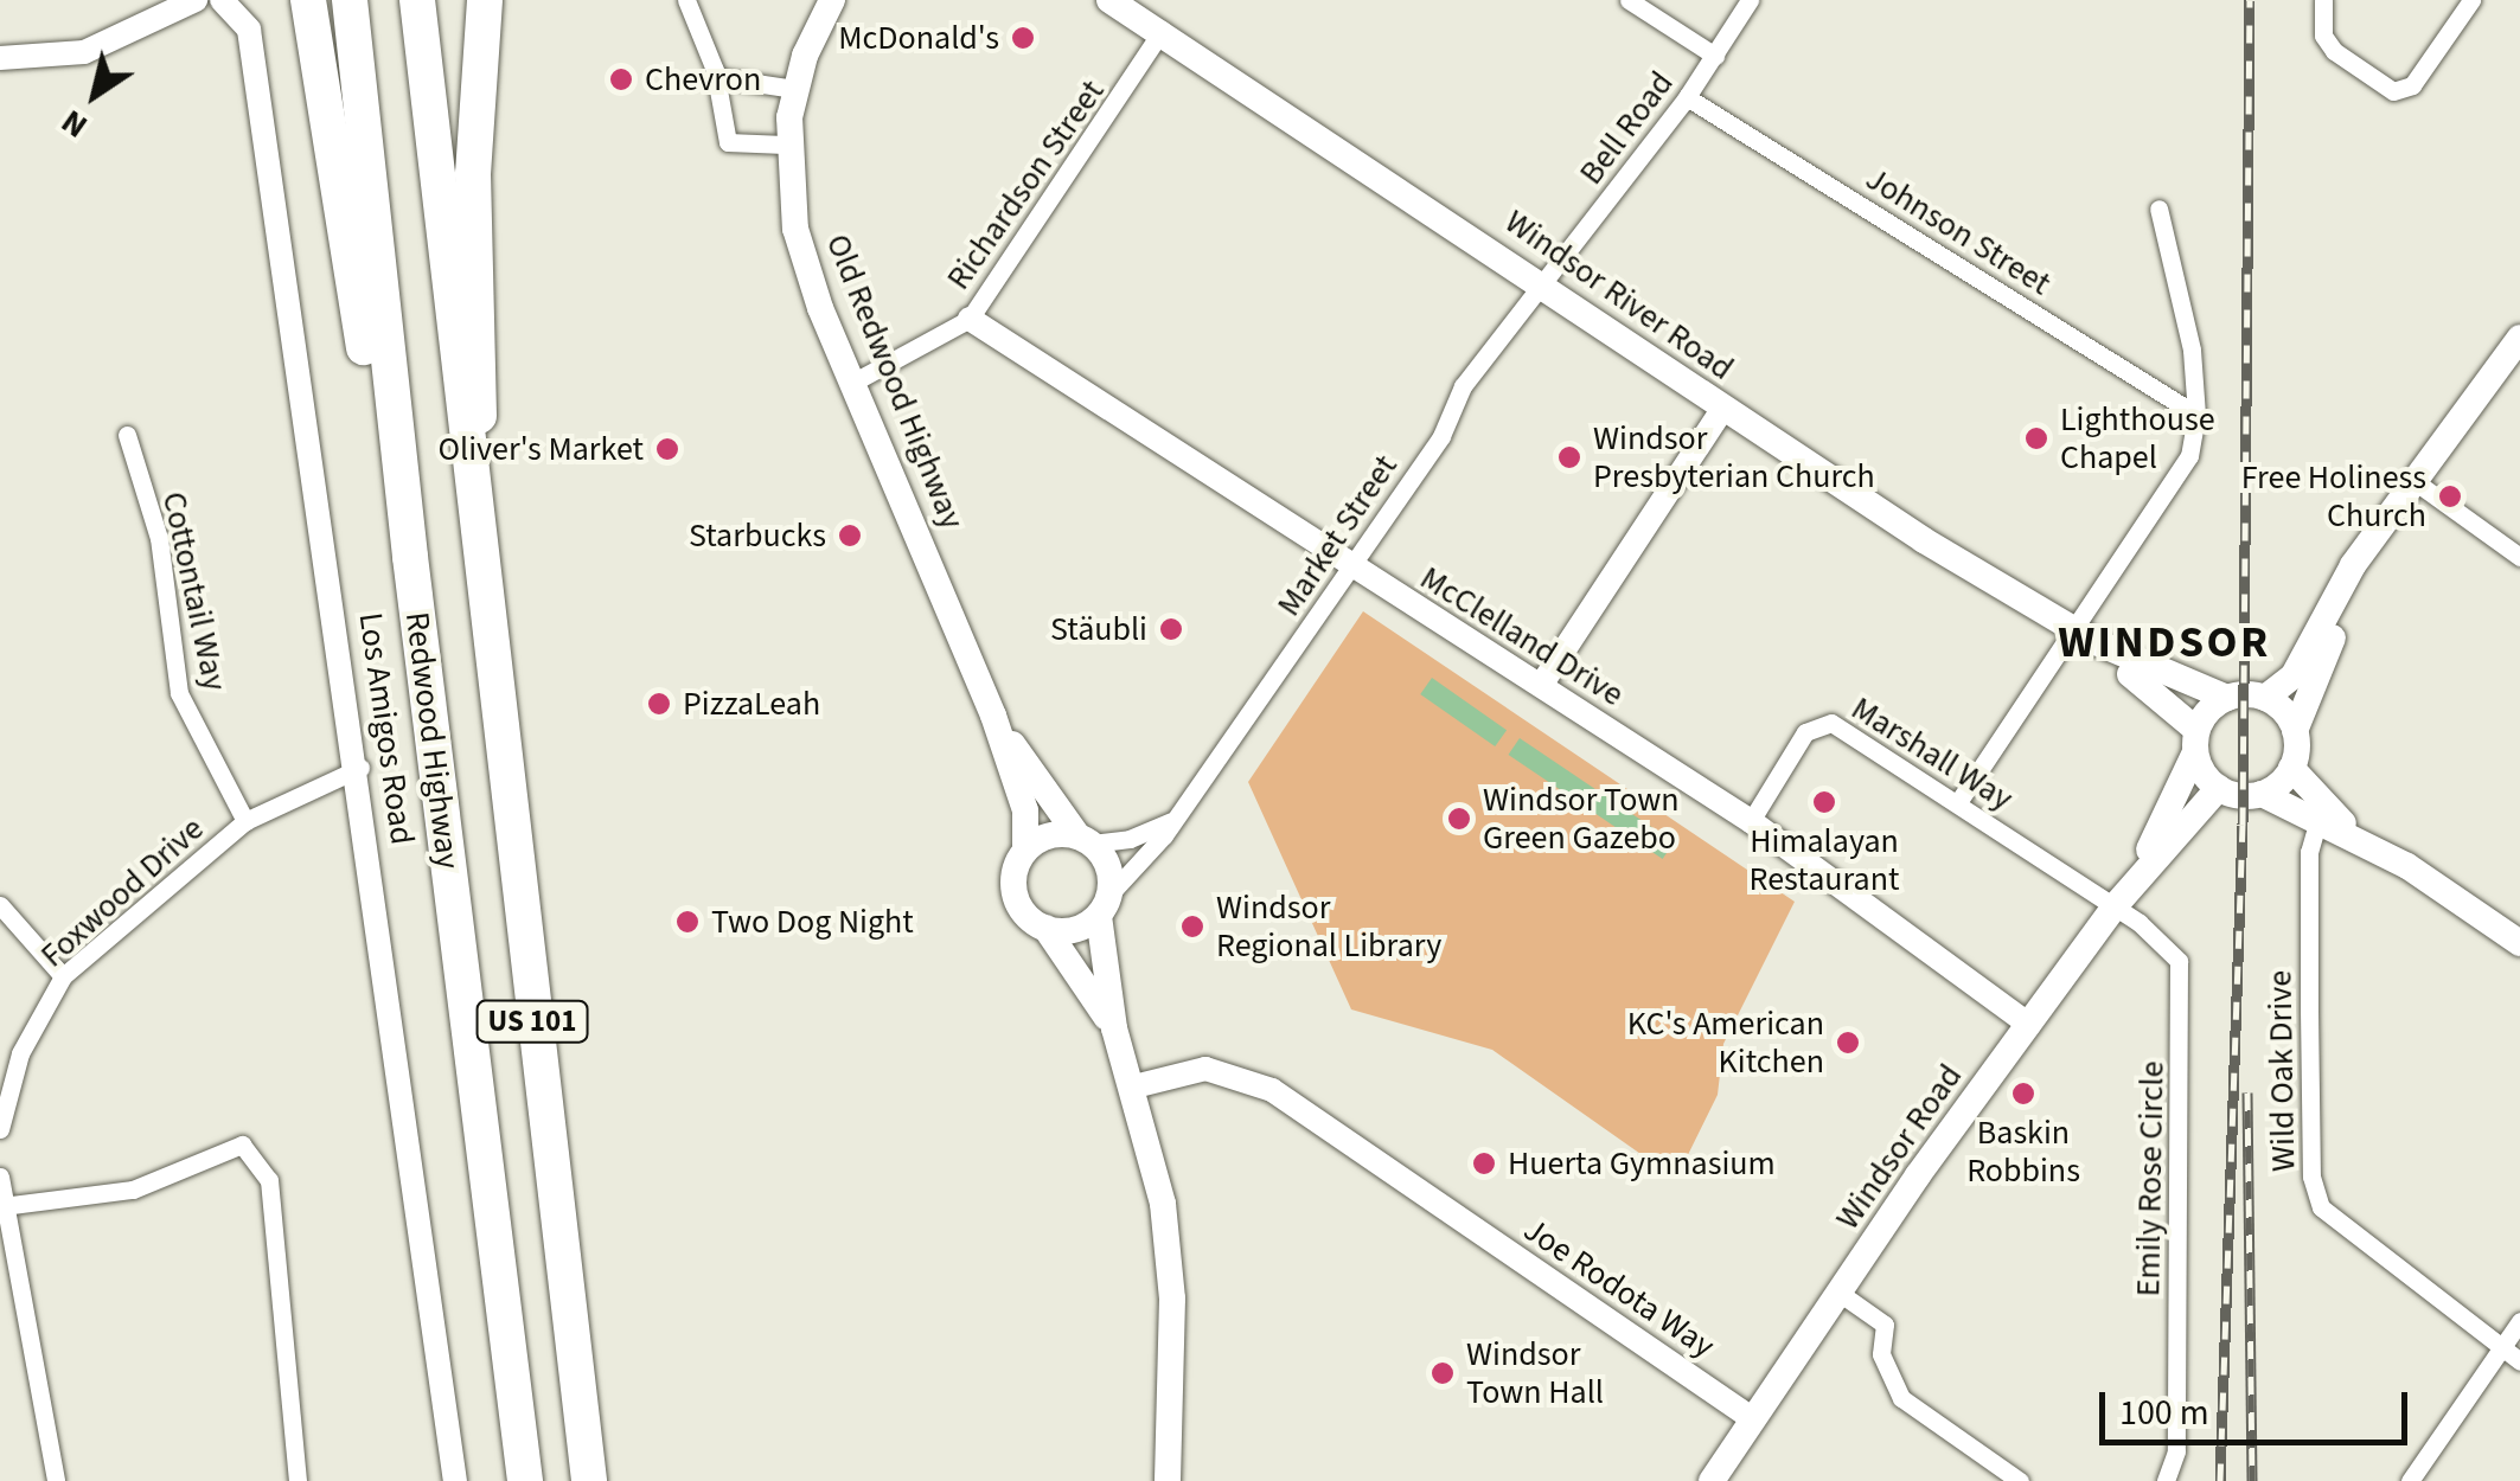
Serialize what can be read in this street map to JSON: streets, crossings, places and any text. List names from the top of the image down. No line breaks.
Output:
{"streets":{"highway":["Redwood Highway","US 101"],"main road":["Windsor River Road","Old Redwood Highway","Windsor Road"],"street":["Bell Road","Richardson Street","Johnson Street","Market Street","Cottontail Way","McClelland Drive","Los Amigos Road","Marshall Way","Foxwood Drive","Wild Oak Drive","Emily Rose Circle","Joe Rodota Way"]},"crossings":[["Bell Road","Johnson Street"],["Bell Road","Windsor River Road"],["Bell Road","Market Street"],["Richardson Street","Windsor River Road"],["Richardson Street","Old Redwood Highway"],["Richardson Street","McClelland Drive"],["Windsor River Road","Market Street"],["Windsor River Road","Windsor Road"],["Old Redwood Highway","Market Street"],["Market Street","McClelland Drive"],["Cottontail Way","Foxwood Drive"],["McClelland Drive","Marshall Way"],["McClelland Drive","Windsor Road"],["Los Amigos Road","Foxwood Drive"],["Marshall Way","Windsor Road"],["Marshall Way","Emily Rose Circle"],["Windsor Road","Emily Rose Circle"],["Windsor Road","Joe Rodota Way"]],"districts":["WINDSOR"],"places":["McDonald's","Chevron","Lighthouse Chapel","Oliver's Market","Windsor Presbyterian Church","Free Holiness Church","Starbucks","Stäubli","PizzaLeah","Himalayan Restaurant","Windsor Town Green Gazebo","Two Dog Night","Windsor Regional Library","KC's American Kitchen","Baskin Robbins","Huerta Gymnasium","Windsor Town Hall"],"scale_bar":"100 m","north":"bottom left"}
